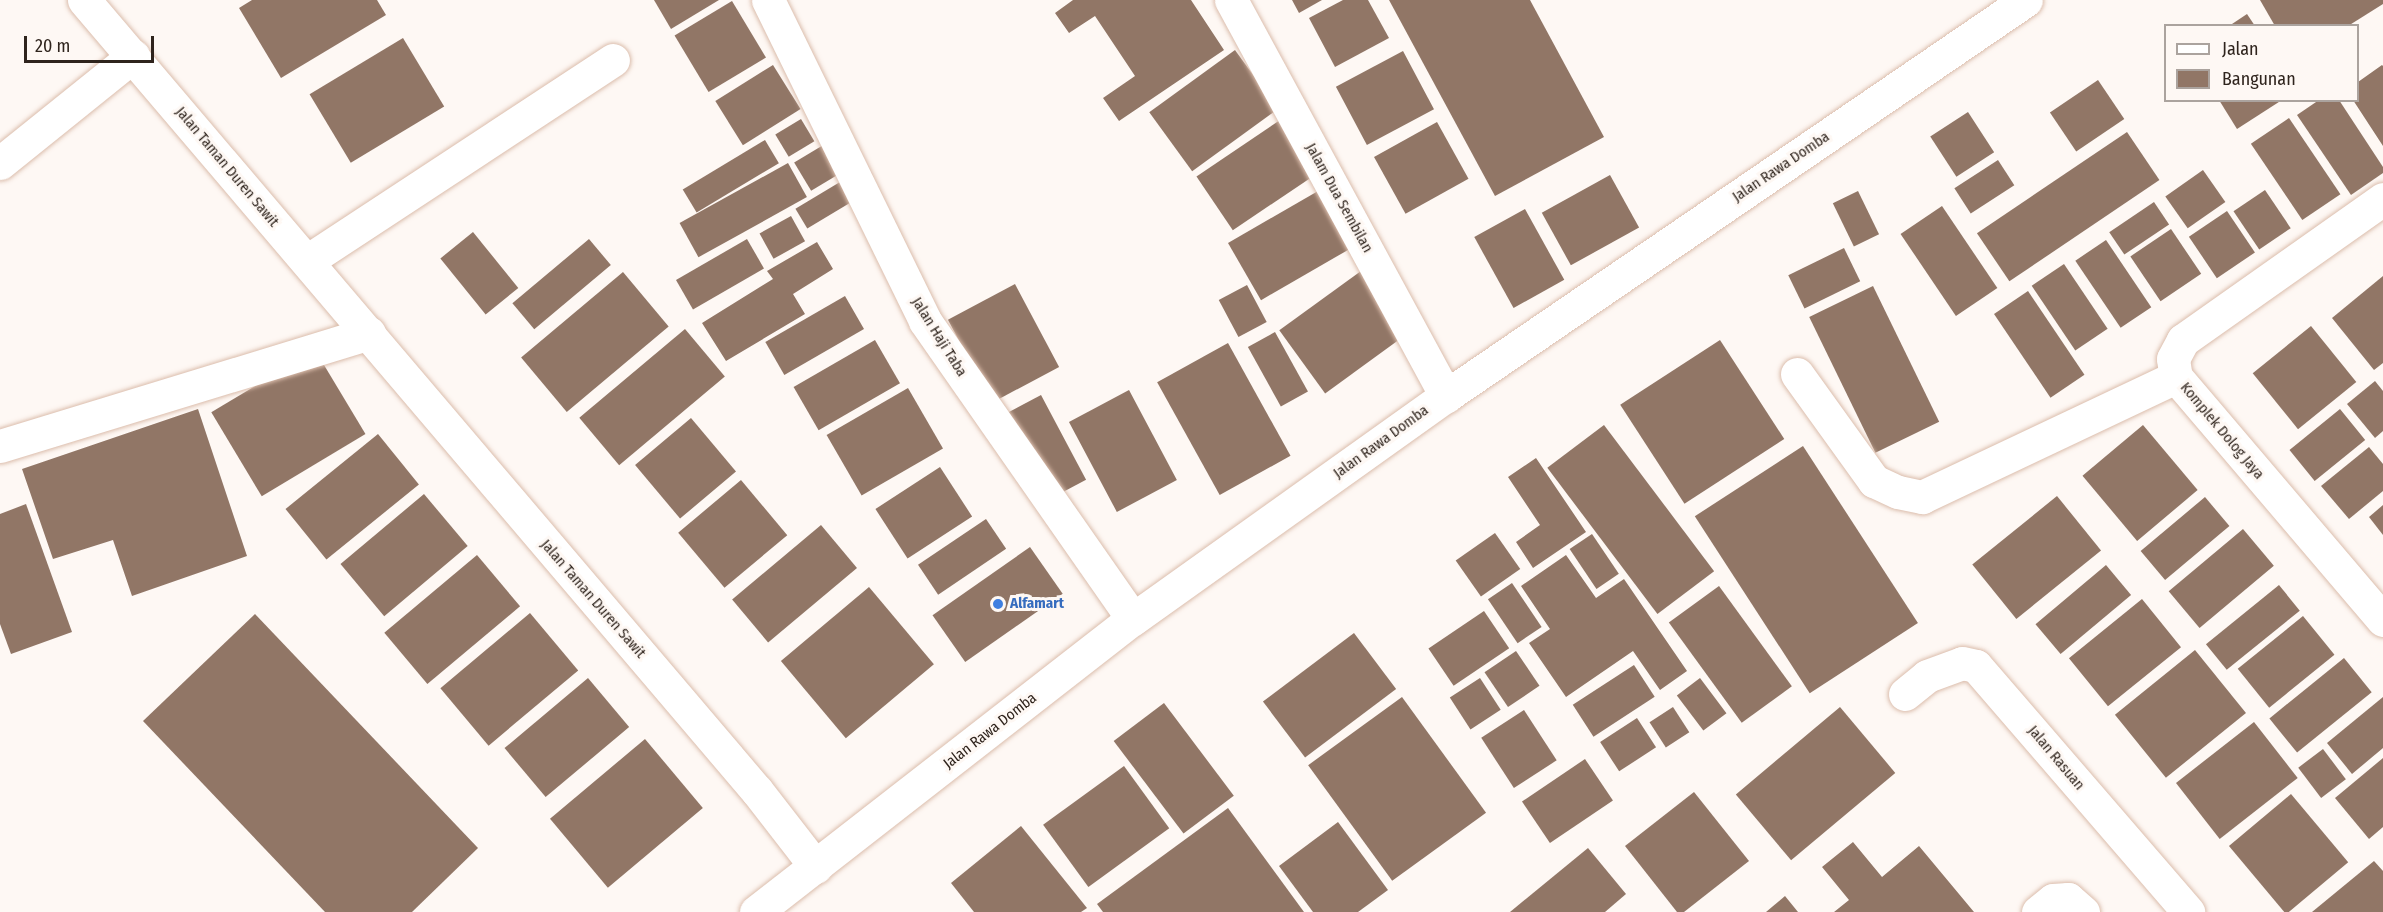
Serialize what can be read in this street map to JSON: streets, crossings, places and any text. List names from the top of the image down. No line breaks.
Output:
{"streets":{"street":["Jalan Taman Duren Sawit","Jalan Rawa Domba","Jalam Dua Sembilan","Jalan Haji Taba","Komplek Dolog Jaya","Jalan Rasuan"]},"crossings":[["Jalan Taman Duren Sawit","Jalan Rawa Domba"],["Jalan Rawa Domba","Jalam Dua Sembilan"],["Jalan Rawa Domba","Jalan Haji Taba"]],"places":["Alfamart"],"legend":["Jalan","Bangunan"],"scale_bar":"20 m"}
